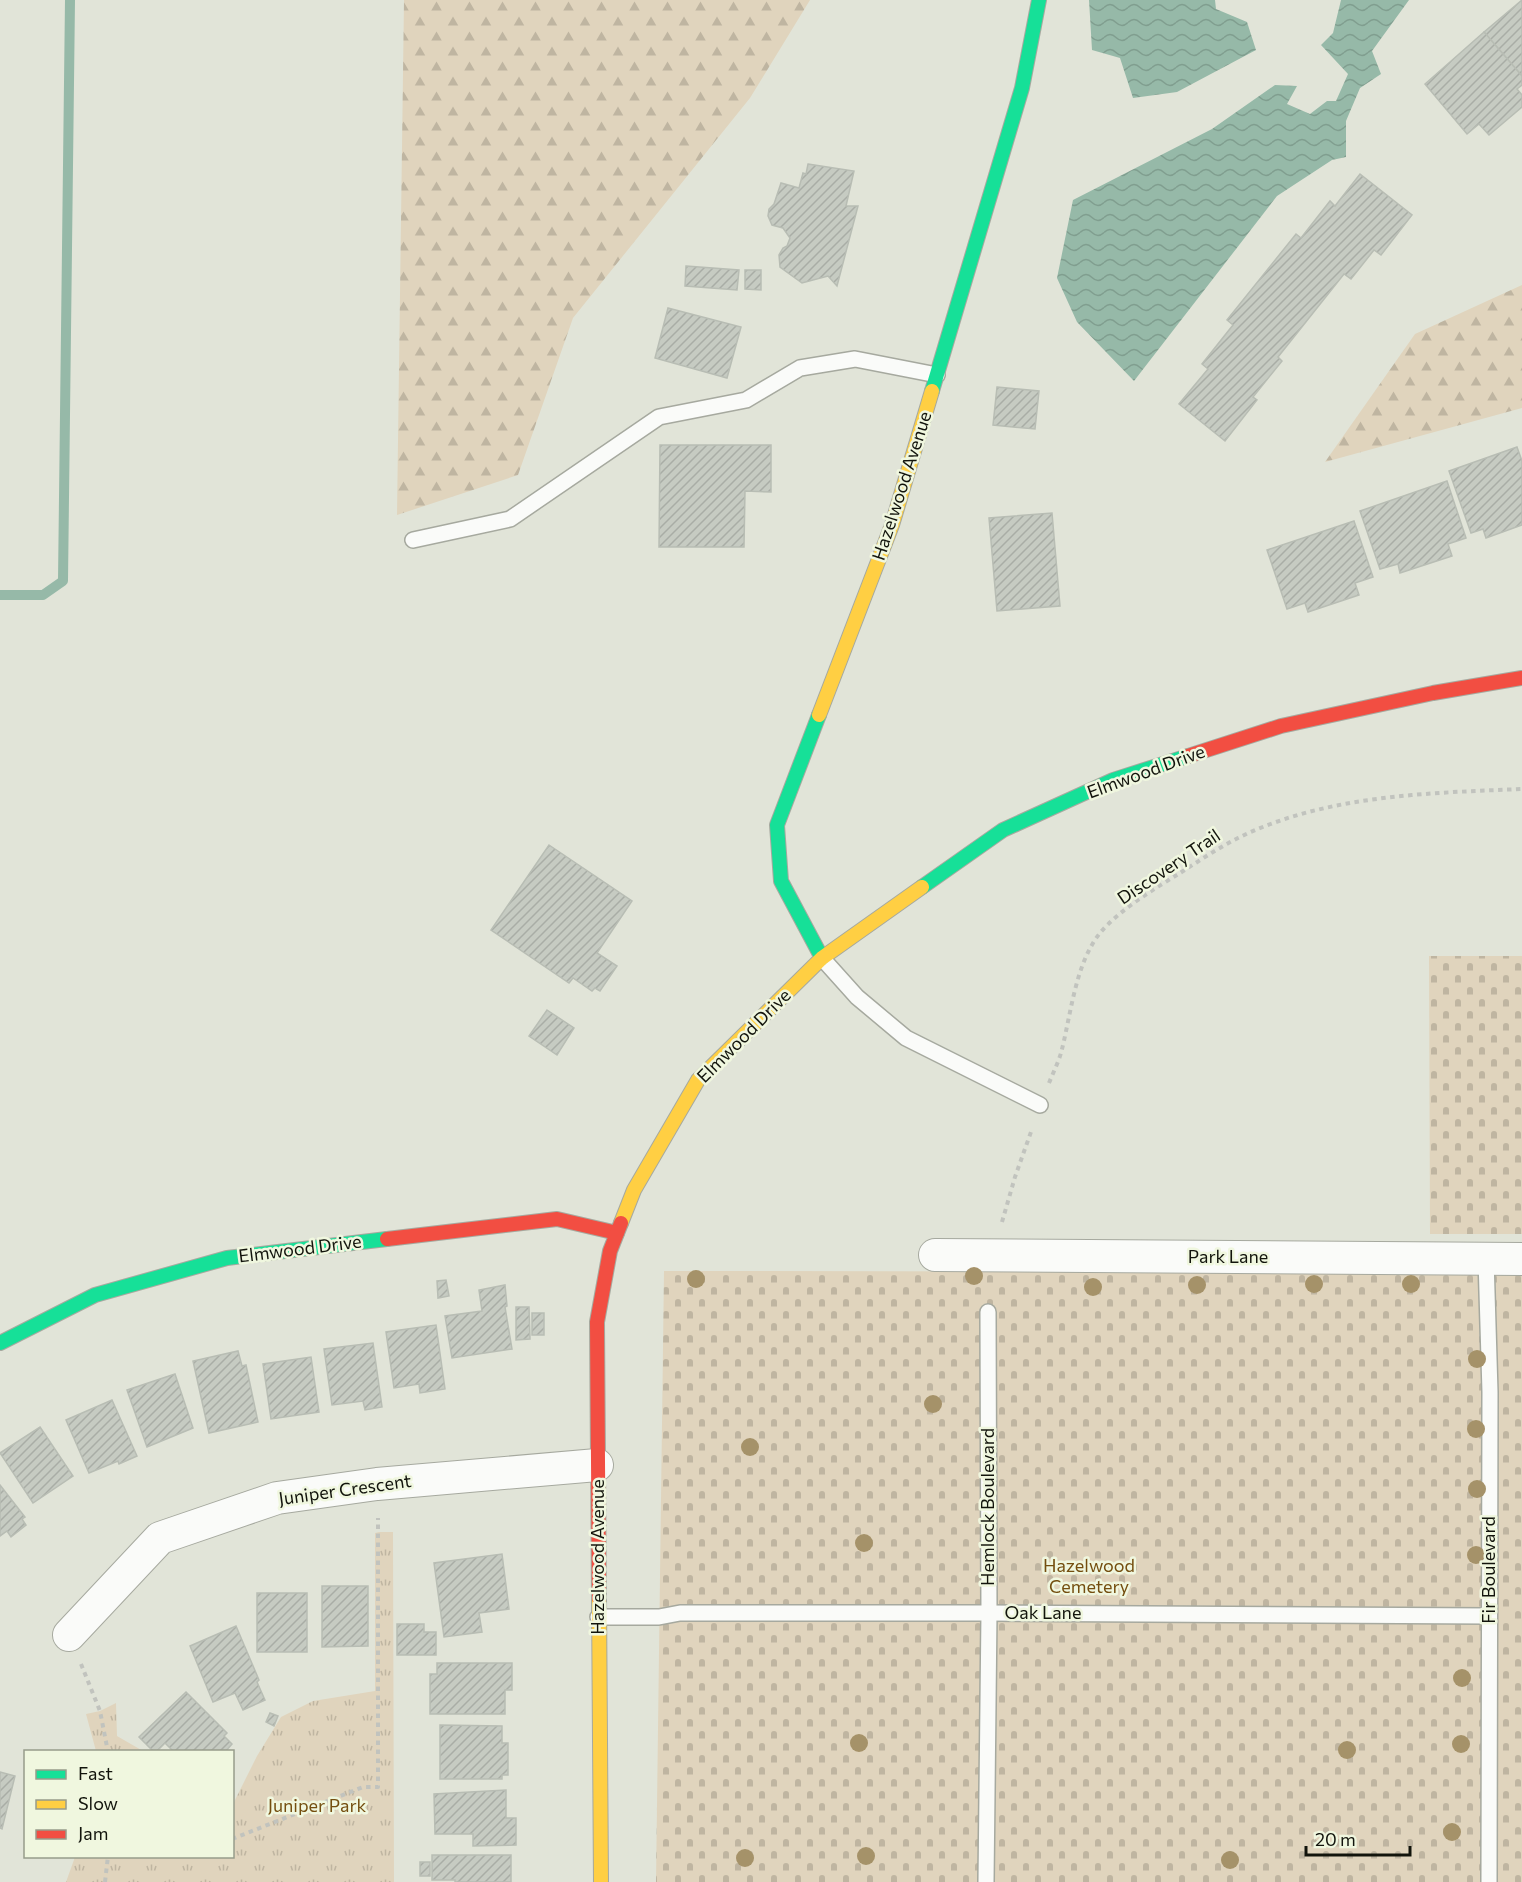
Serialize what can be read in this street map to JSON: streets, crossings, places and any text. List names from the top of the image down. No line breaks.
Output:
{"streets":{"street":["Hazelwood Avenue","Elmwood Drive","Park Lane","Juniper Crescent"],"lane":["Hemlock Boulevard","Fir Boulevard","Oak Lane"],"path":["Discovery Trail"]},"crossings":[["Hazelwood Avenue","Elmwood Drive"],["Hazelwood Avenue","Juniper Crescent"],["Hazelwood Avenue","Oak Lane"],["Discovery Trail","Park Lane"],["Park Lane","Fir Boulevard"],["Hemlock Boulevard","Oak Lane"],["Fir Boulevard","Oak Lane"]],"parks":["Hazelwood Cemetery","Juniper Park"],"legend":["Fast","Slow","Jam"],"scale_bar":"20 m"}
